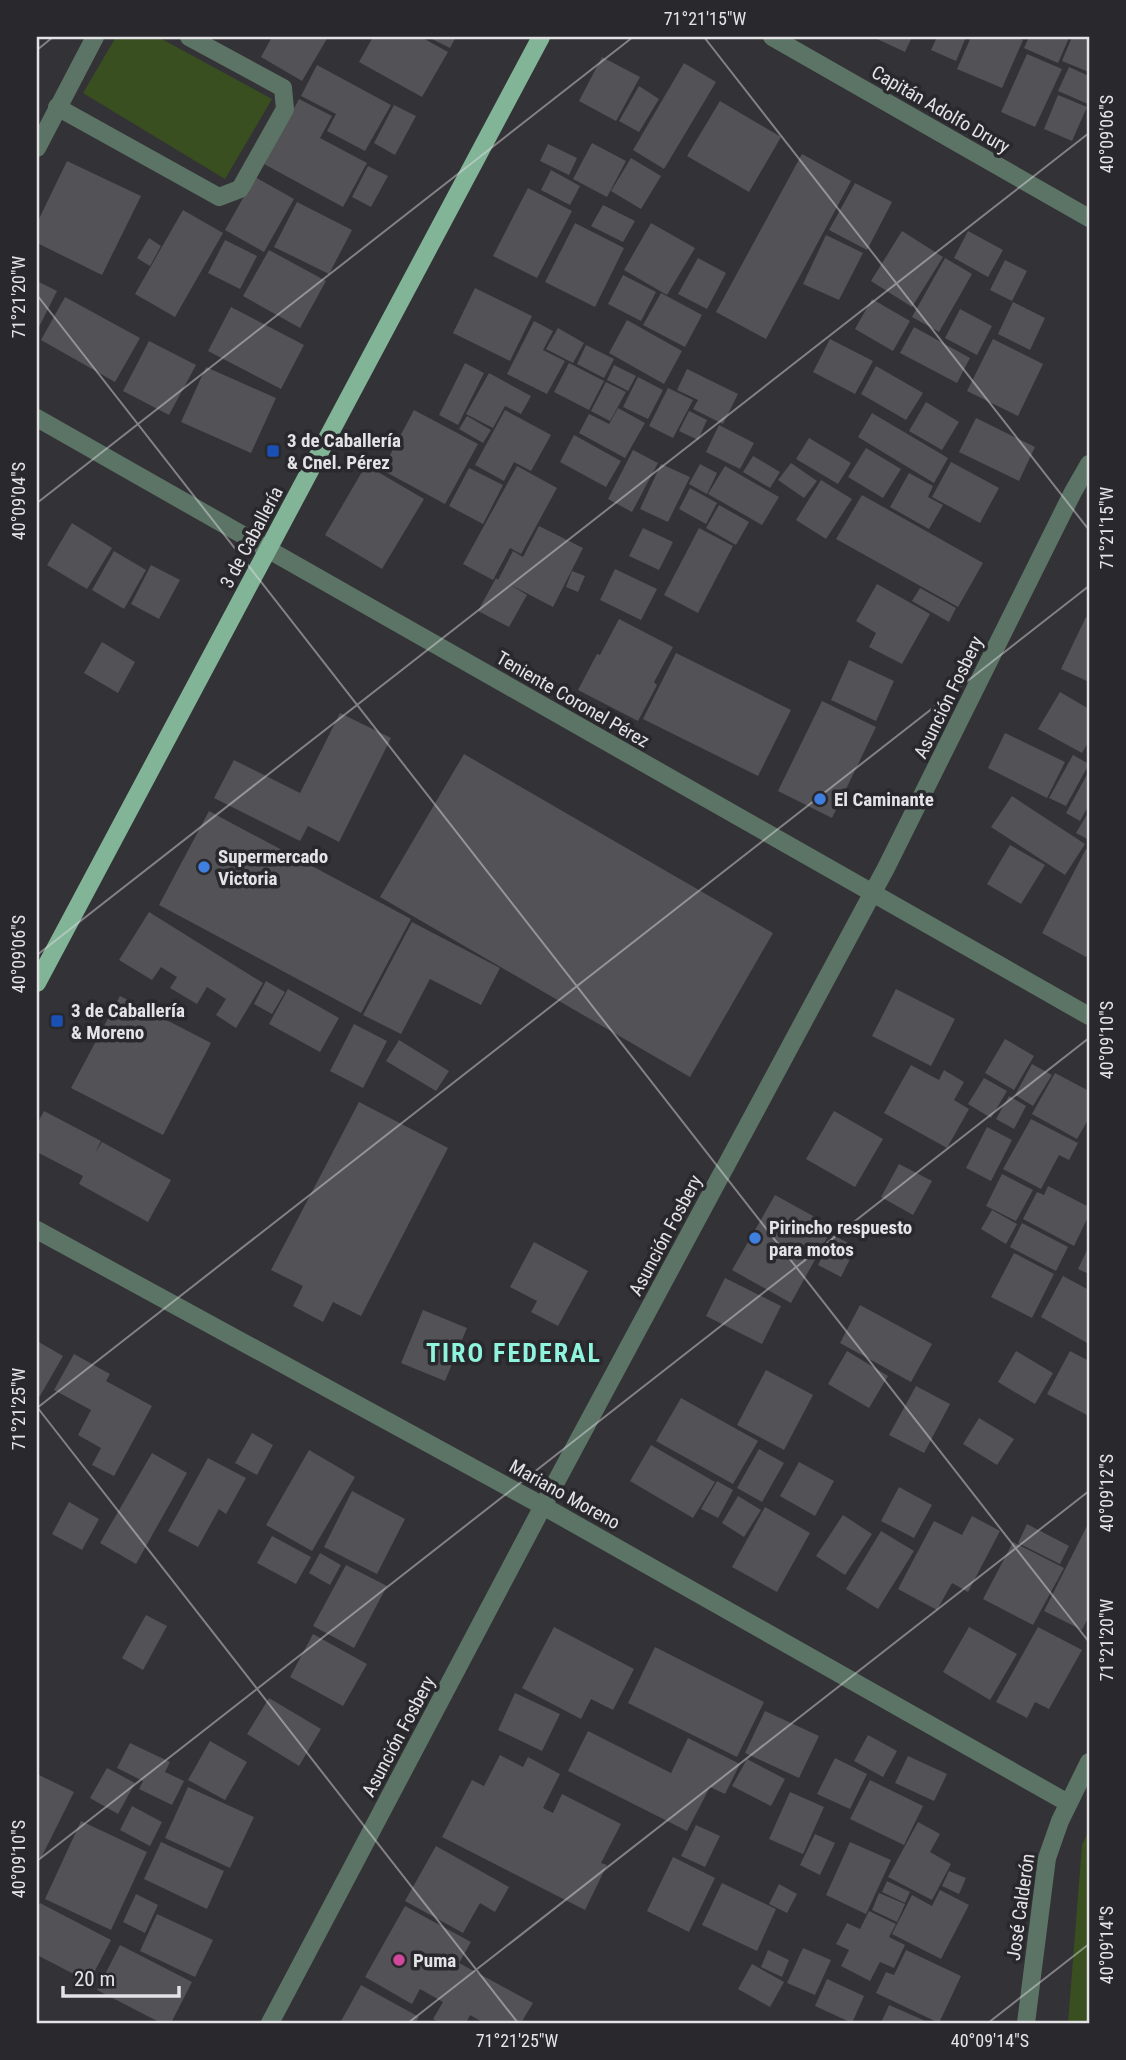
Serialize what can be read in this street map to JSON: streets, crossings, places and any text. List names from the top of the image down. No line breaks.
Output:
{"streets":{"main road":["3 de Caballería"],"street":["Capitán Adolfo Drury","Asunción Fosbery","Teniente Coronel Pérez","Mariano Moreno","José Calderón"]},"crossings":[["3 de Caballería","Teniente Coronel Pérez"],["Asunción Fosbery","Teniente Coronel Pérez"],["Asunción Fosbery","Mariano Moreno"],["Mariano Moreno","José Calderón"]],"districts":["TIRO FEDERAL"],"places":{"transit":["3 de Caballería & Cnel. Pérez","3 de Caballería & Moreno"],"other":["El Caminante","Supermercado Victoria","Pirincho respuesto para motos","Puma"]},"scale_bar":"20 m","coordinates":["71°21'15\"W","40°09'06\"S","71°21'20\"W","40°09'04\"S","40°09'10\"S","71°21'25\"W","40°09'12\"S","40°09'14\"S"]}
